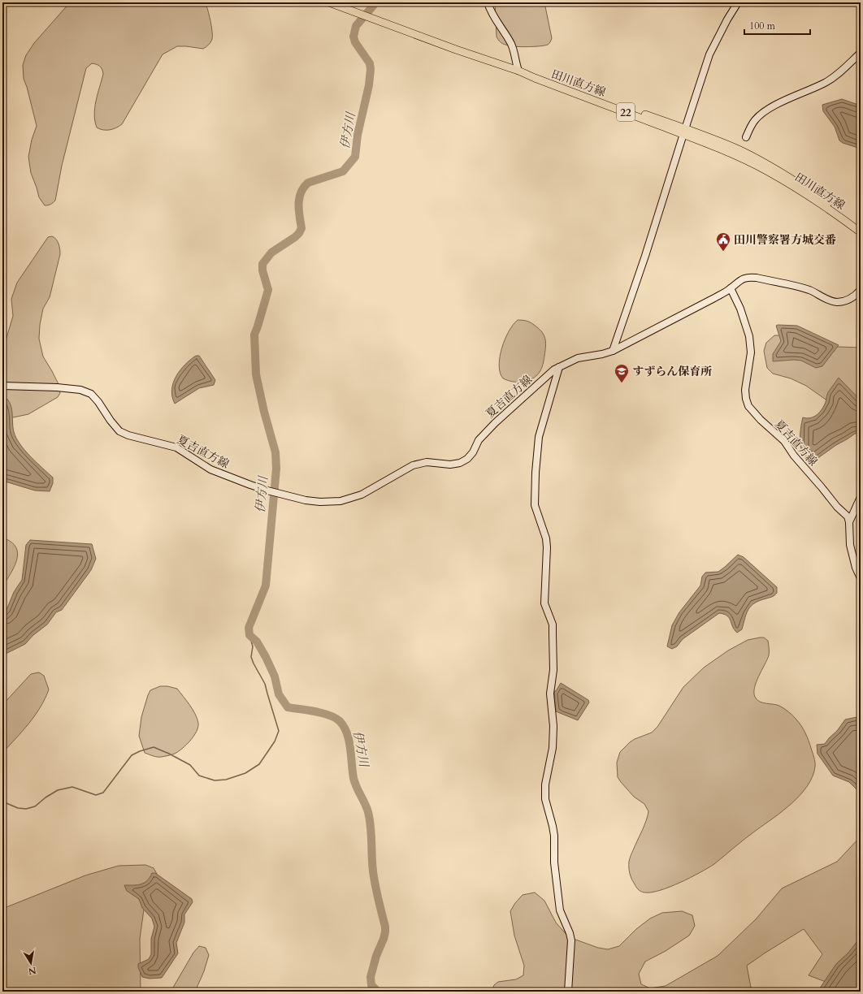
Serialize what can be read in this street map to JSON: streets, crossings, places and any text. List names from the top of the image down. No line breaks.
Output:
{"streets":{"main road":["田川直方線","22"],"street":["夏吉直方線"]},"water":["伊方川"],"places":{"public building":["田川警察署方城交番"],"school or university":["すずらん保育所"]},"scale_bar":"100 m","north":"bottom"}
